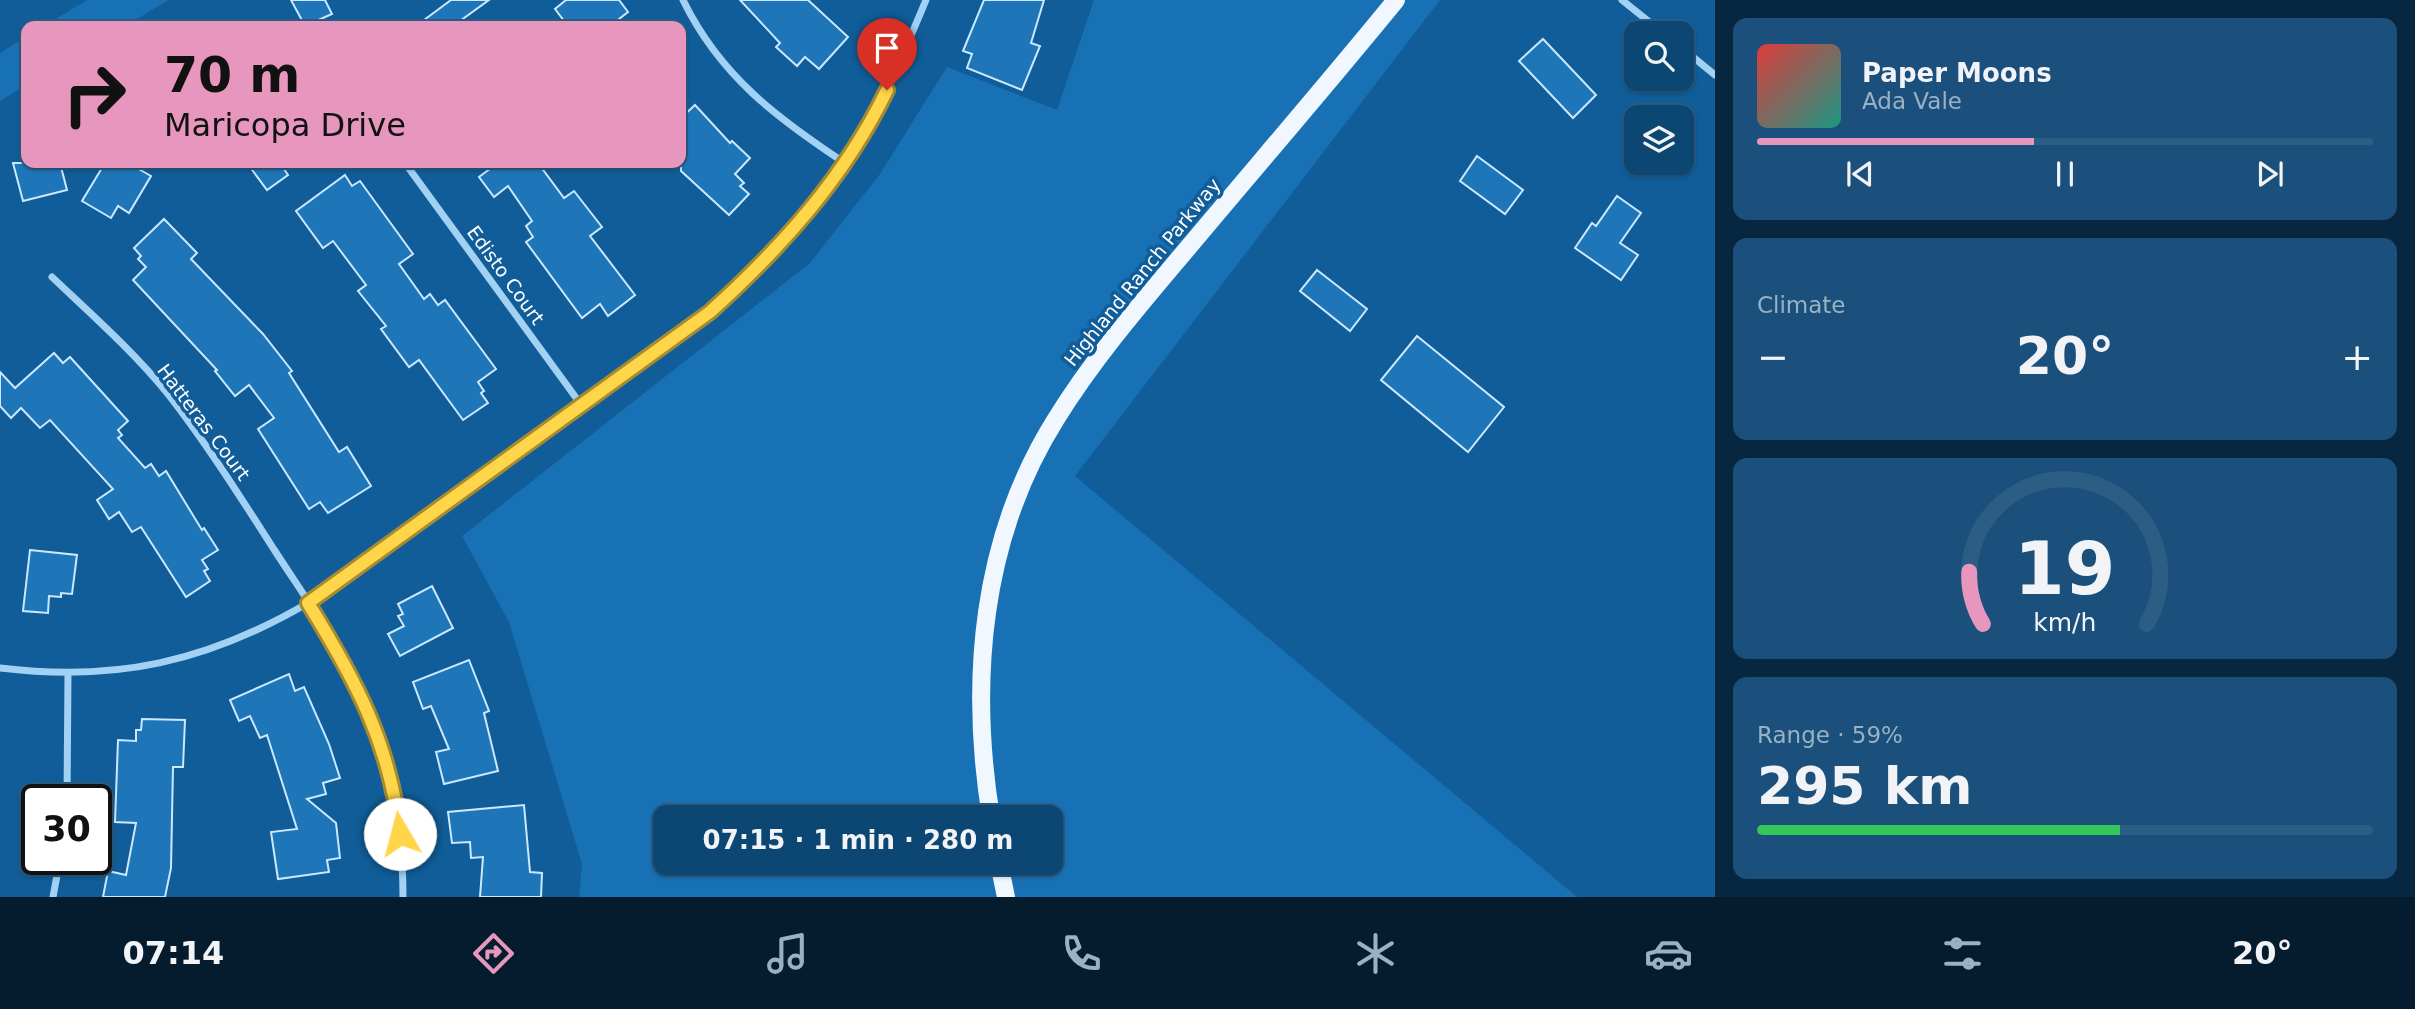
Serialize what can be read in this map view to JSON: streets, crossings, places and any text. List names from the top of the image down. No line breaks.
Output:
{"streets":{"main road":["Highland Ranch Parkway"],"street":["Edisto Court","Hatteras Court"]},"page":{"turn":["70 m","Maricopa Drive"],"song":["Paper Moons","Ada Vale"],"tile":["Climate",["Range · 59%","295 km"]],"heat":["−","20°","+"],"limit":"30","trip":"07:15 · 1 min · 280 m","tabs":["07:14","20°"],"gauge":["19","km/h"]}}
